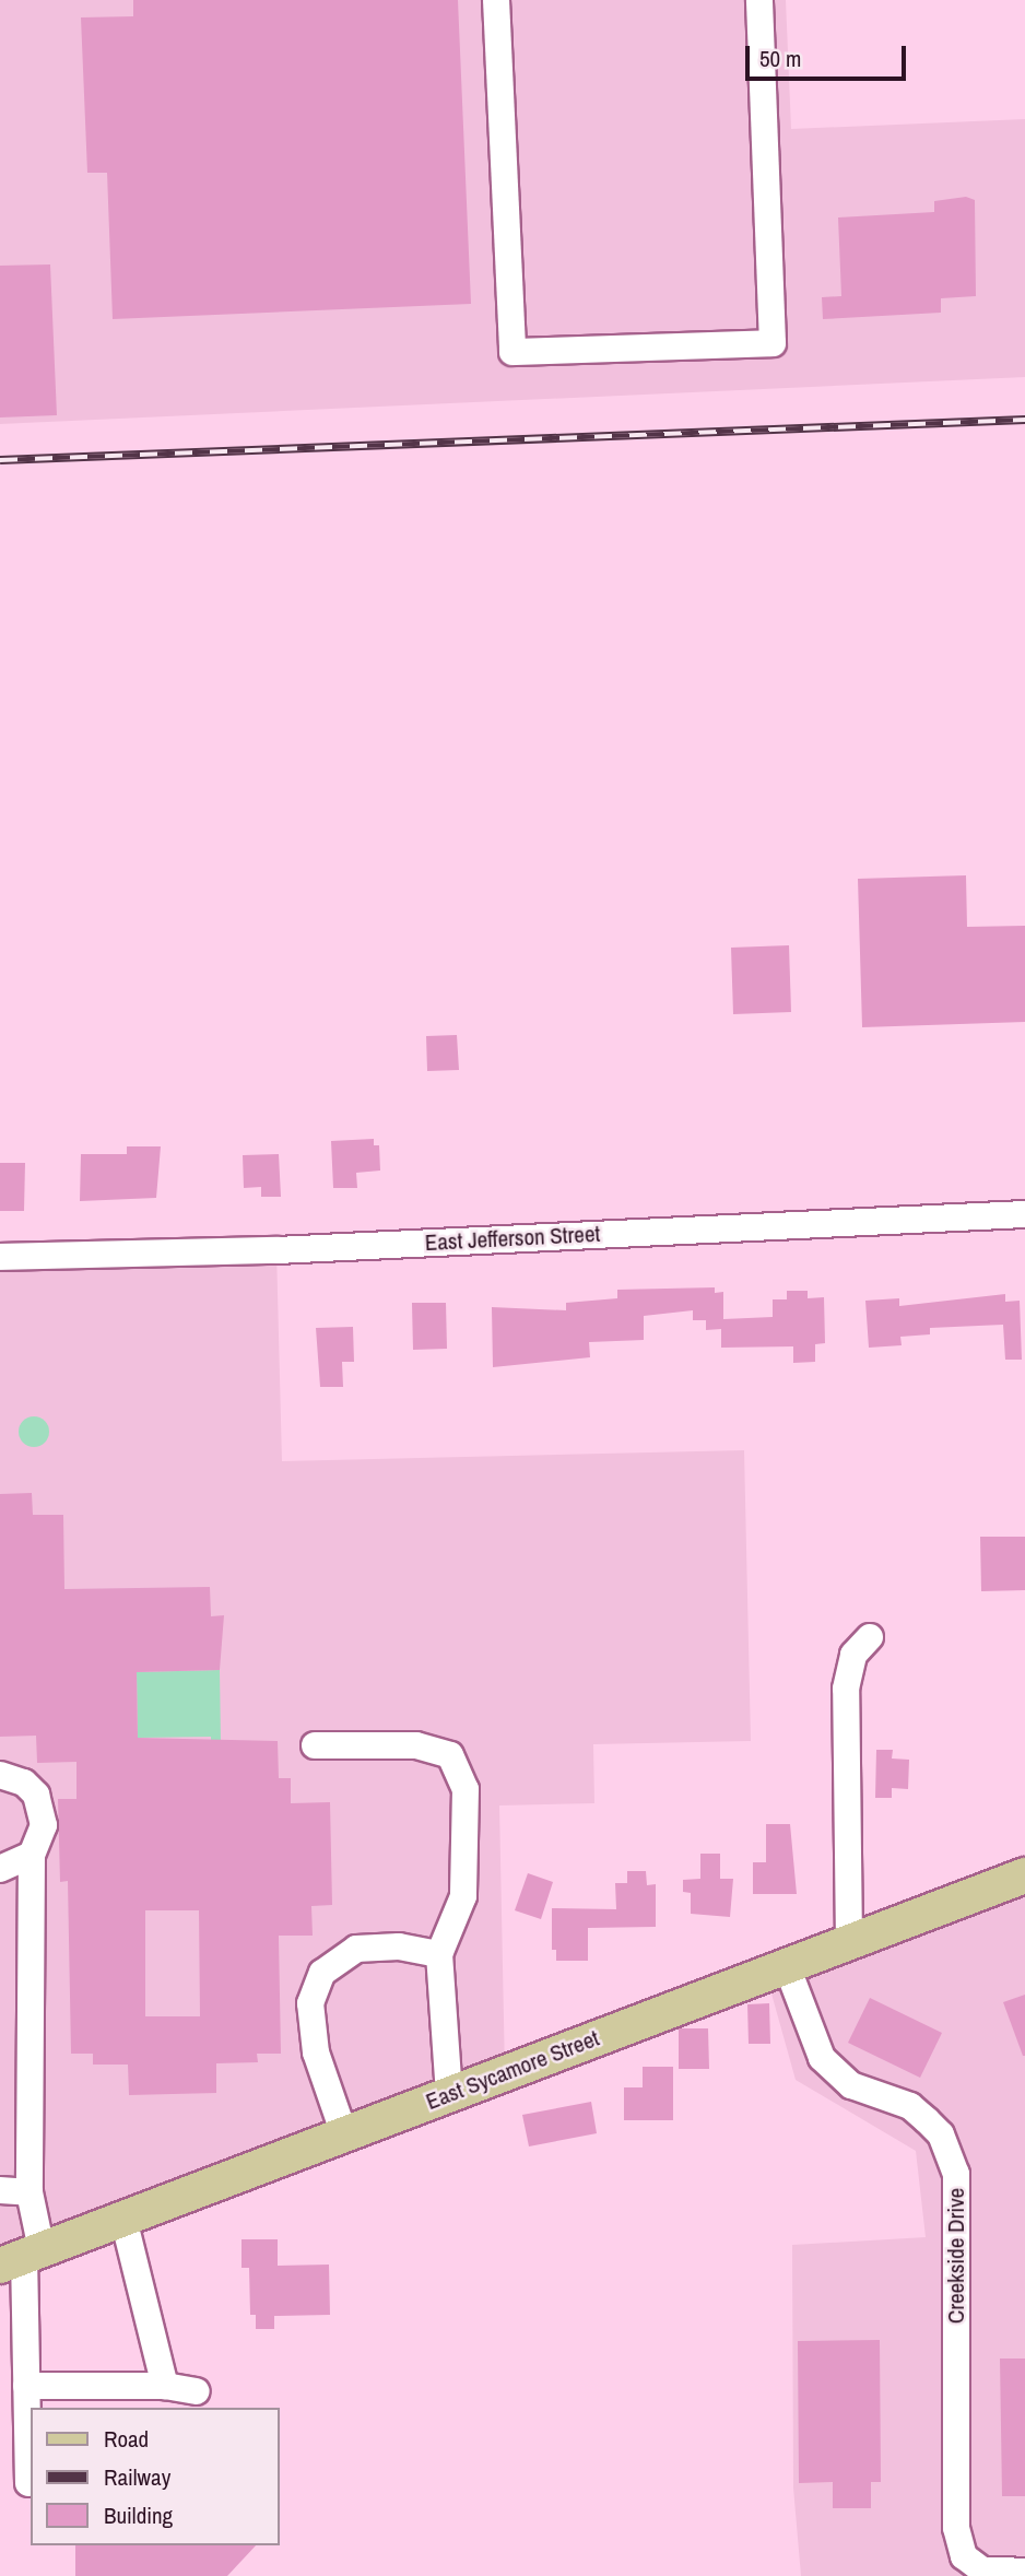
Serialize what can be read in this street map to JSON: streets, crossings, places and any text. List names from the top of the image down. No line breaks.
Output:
{"streets":{"main road":["East Sycamore Street"],"street":["East Jefferson Street","Creekside Drive"]},"crossings":[["East Sycamore Street","Creekside Drive"]],"legend":["Road","Railway","Building"],"scale_bar":"50 m"}
